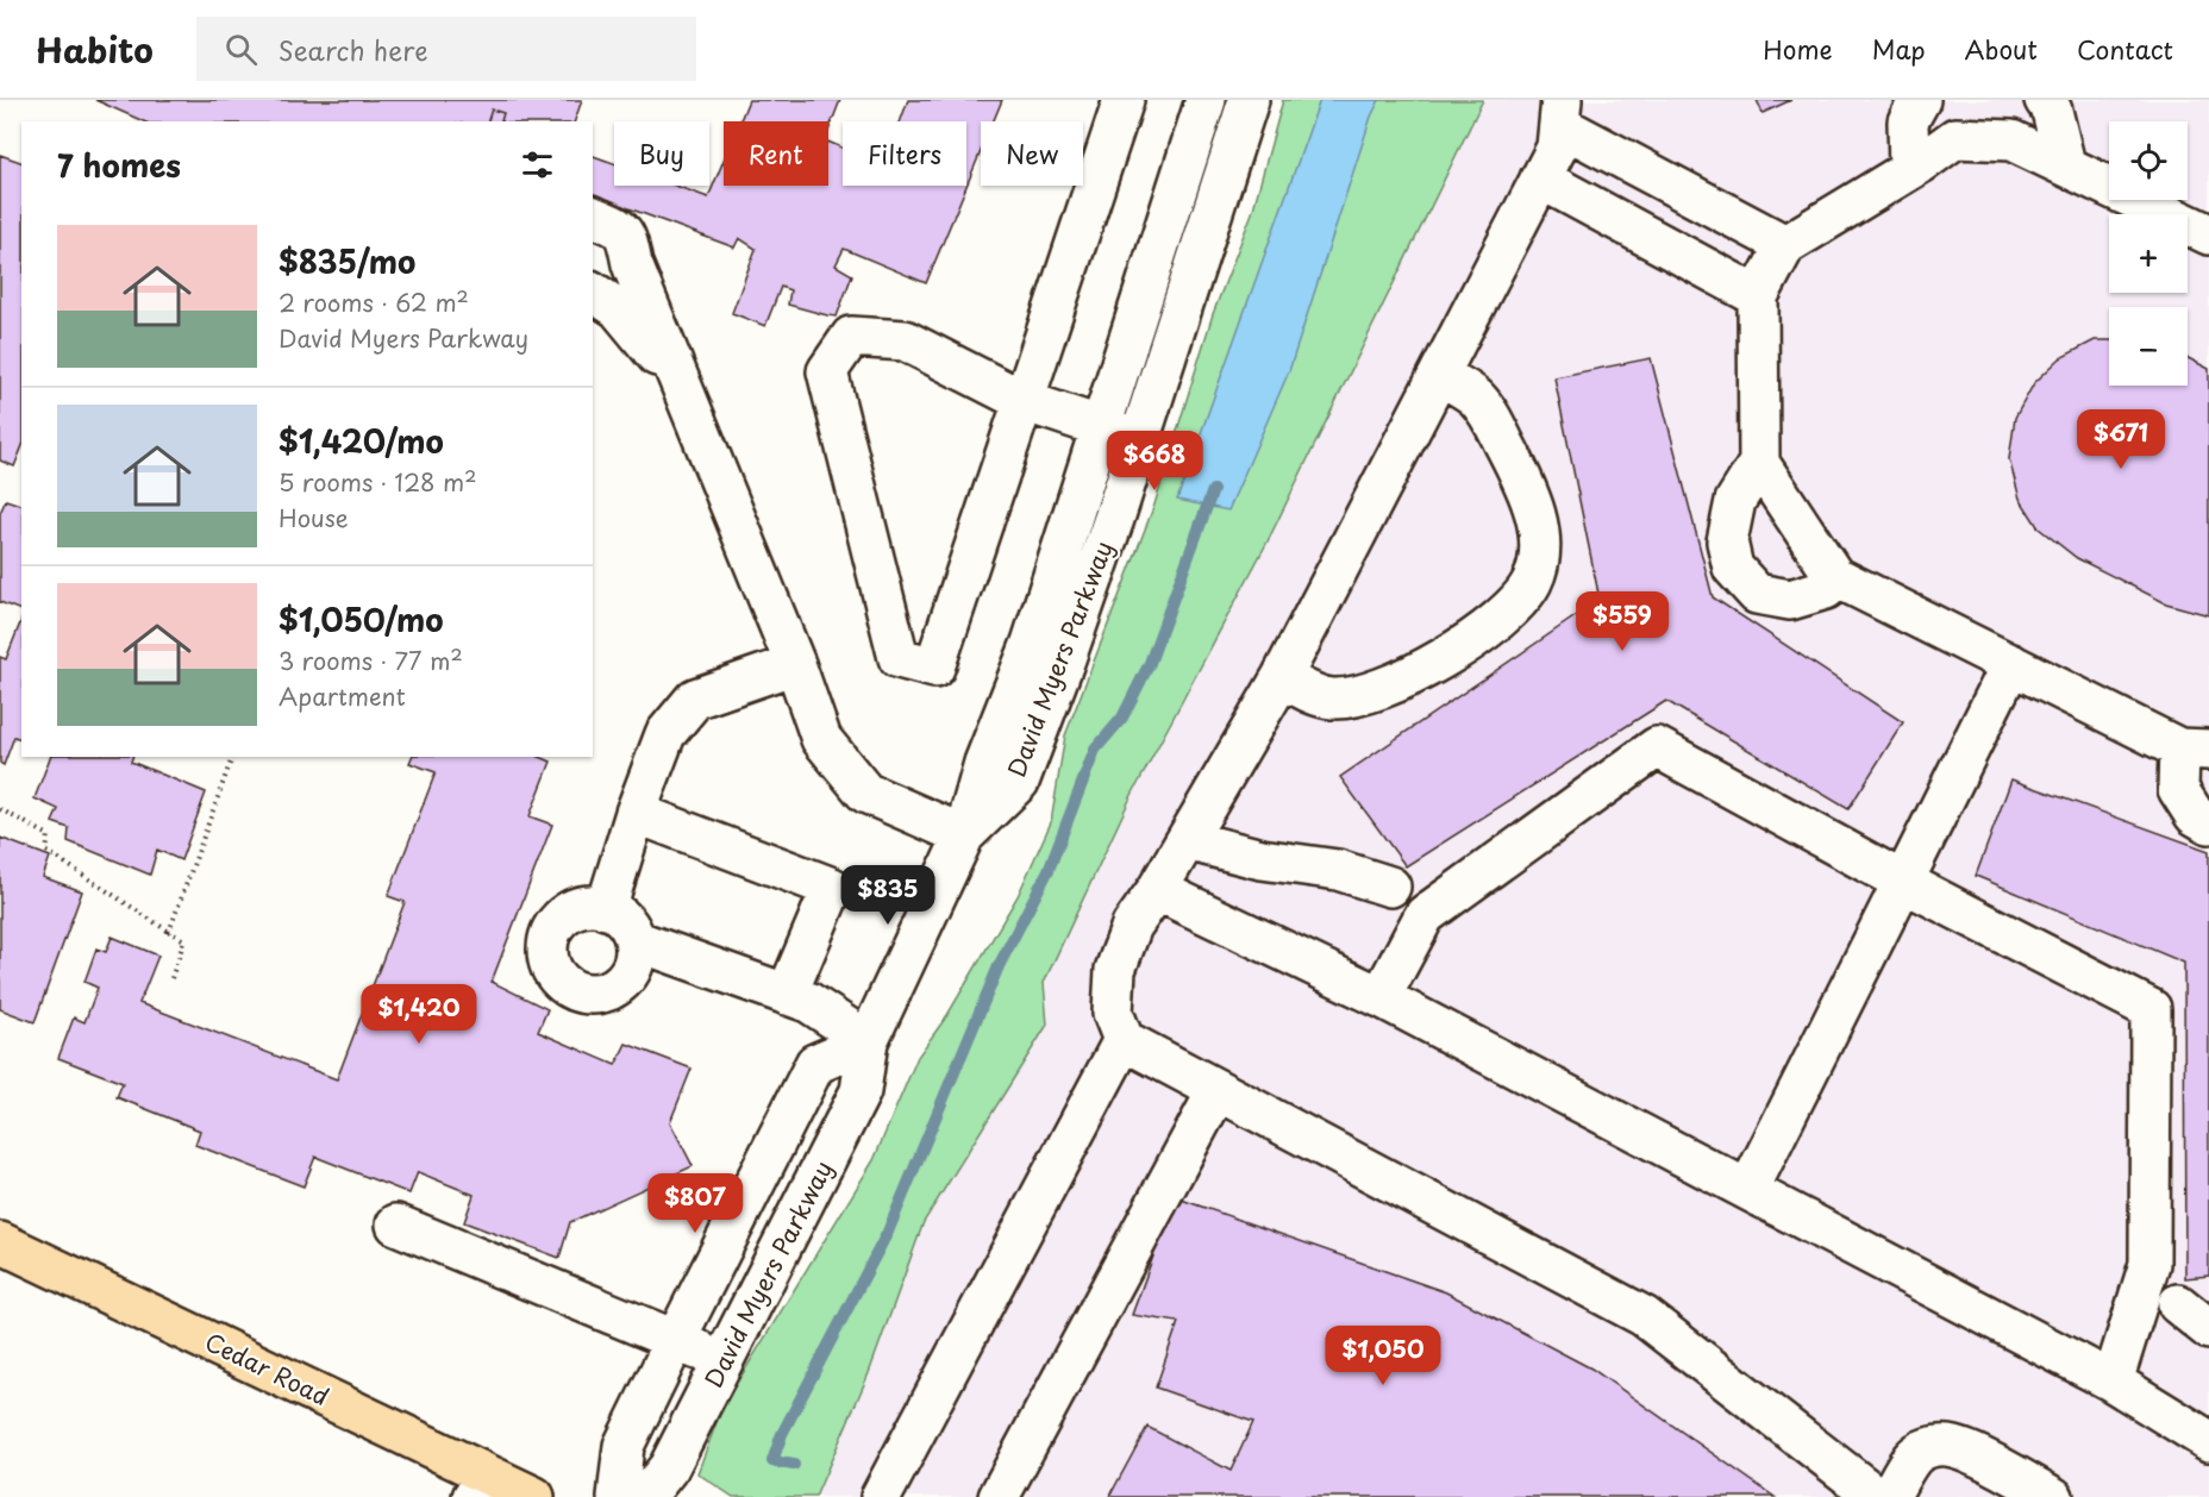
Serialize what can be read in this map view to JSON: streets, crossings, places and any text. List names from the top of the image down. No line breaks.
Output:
{"streets":{"main road":["Cedar Road"],"street":["David Myers Parkway"]},"page":{"header":"Habito","search":"Search here","nav":["Home","Map","About","Contact"],"map_buttons":["+","−"],"chip":["Buy","Rent","Filters","New"],"heading":"7 homes","list":[{"name":"$835/mo","note":"2 rooms · 62 m² · David Myers Parkway"},{"name":"$1,420/mo","note":"5 rooms · 128 m² · House"},{"name":"$1,050/mo","note":"3 rooms · 77 m² · Apartment"}],"price":["$671","$668","$559","$835","$1,420","$807","$1,050"]}}
